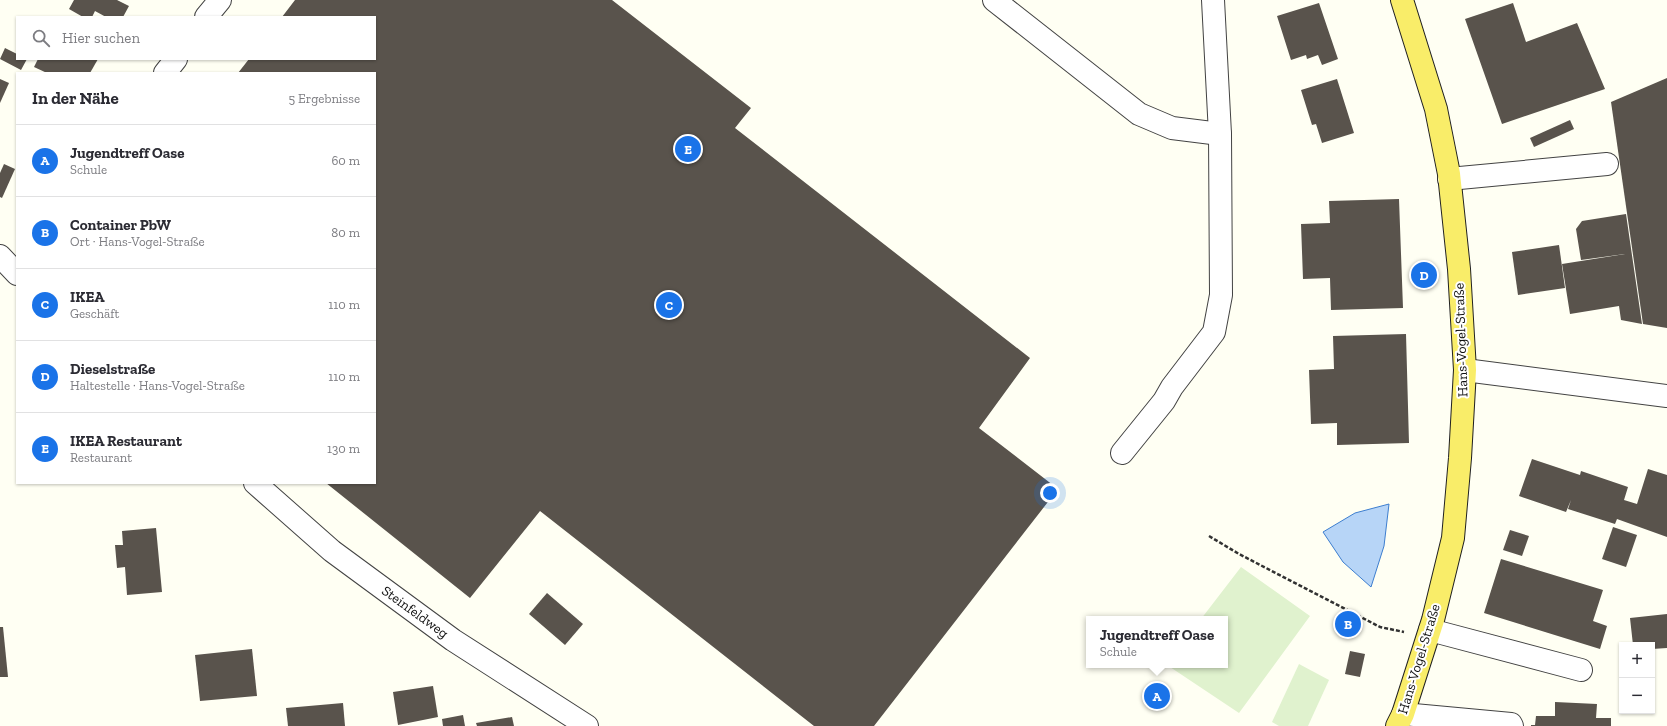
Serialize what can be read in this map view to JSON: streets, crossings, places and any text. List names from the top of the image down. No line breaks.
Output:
{"streets":{"main road":["Hans-Vogel-Straße"],"street":["Steinfeldweg"]},"page":{"search":"Hier suchen","heading":["In der Nähe","5 Ergebnisse"],"list":[{"mark":"A","name":"Jugendtreff Oase","note":"Schule","value":"60 m"},{"mark":"B","name":"Container PbW","note":"Ort · Hans-Vogel-Straße","value":"80 m"},{"mark":"C","name":"IKEA","note":"Geschäft","value":"110 m"},{"mark":"D","name":"Dieselstraße","note":"Haltestelle · Hans-Vogel-Straße","value":"110 m"},{"mark":"E","name":"IKEA Restaurant","note":"Restaurant","value":"130 m"}],"pins":["E","D","C","B","A"],"popup":["Jugendtreff Oase","Schule"],"map_buttons":["+","−"]}}
